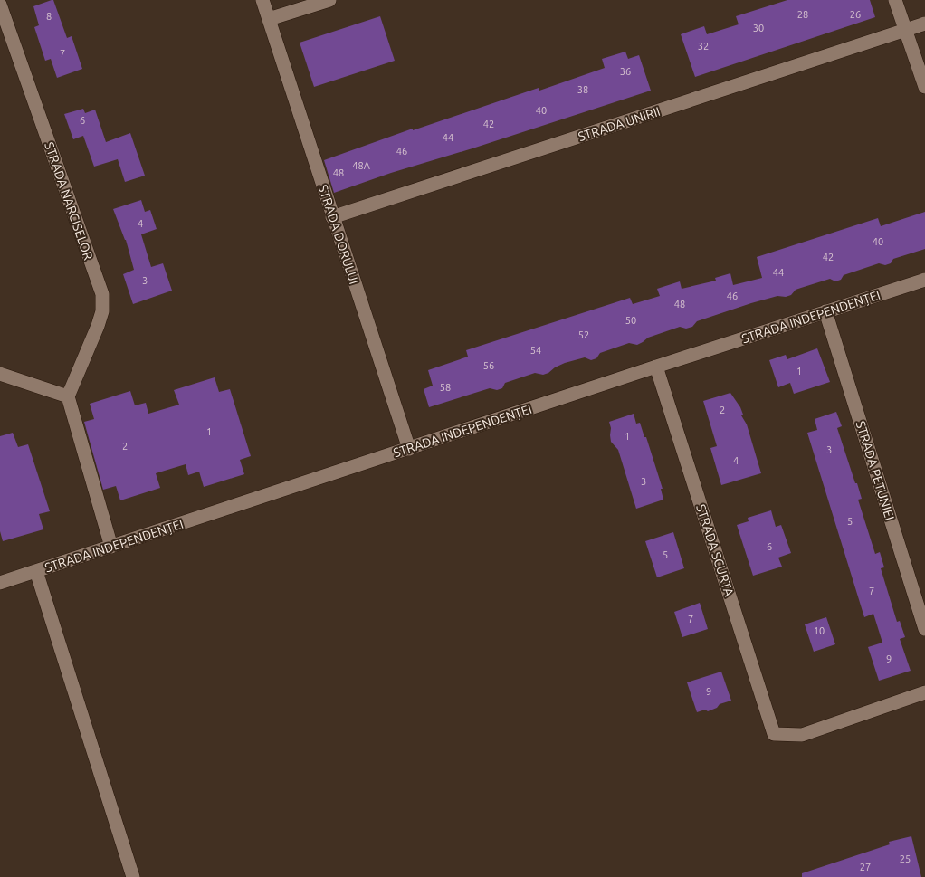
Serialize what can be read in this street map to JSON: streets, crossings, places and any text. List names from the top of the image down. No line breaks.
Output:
{"streets":{"street":["STRADA UNIRII","STRADA NARCISELOR","STRADA DORULUI","STRADA INDEPENDENȚEI","STRADA PETUNIEI","STRADA SCURTA"]},"crossings":[["STRADA UNIRII","STRADA DORULUI"],["STRADA DORULUI","STRADA INDEPENDENȚEI"],["STRADA INDEPENDENȚEI","STRADA PETUNIEI"],["STRADA INDEPENDENȚEI","STRADA SCURTA"]],"house_numbers":["28","26","8","30","32","7","36","38","40","6","42","44","46","48A","48","4","40","42","44","3","46","48","50","52","54","56","1","58","2","1","1","2","3","4","3","5","6","5","7","7","10","9","9","25","27"]}
